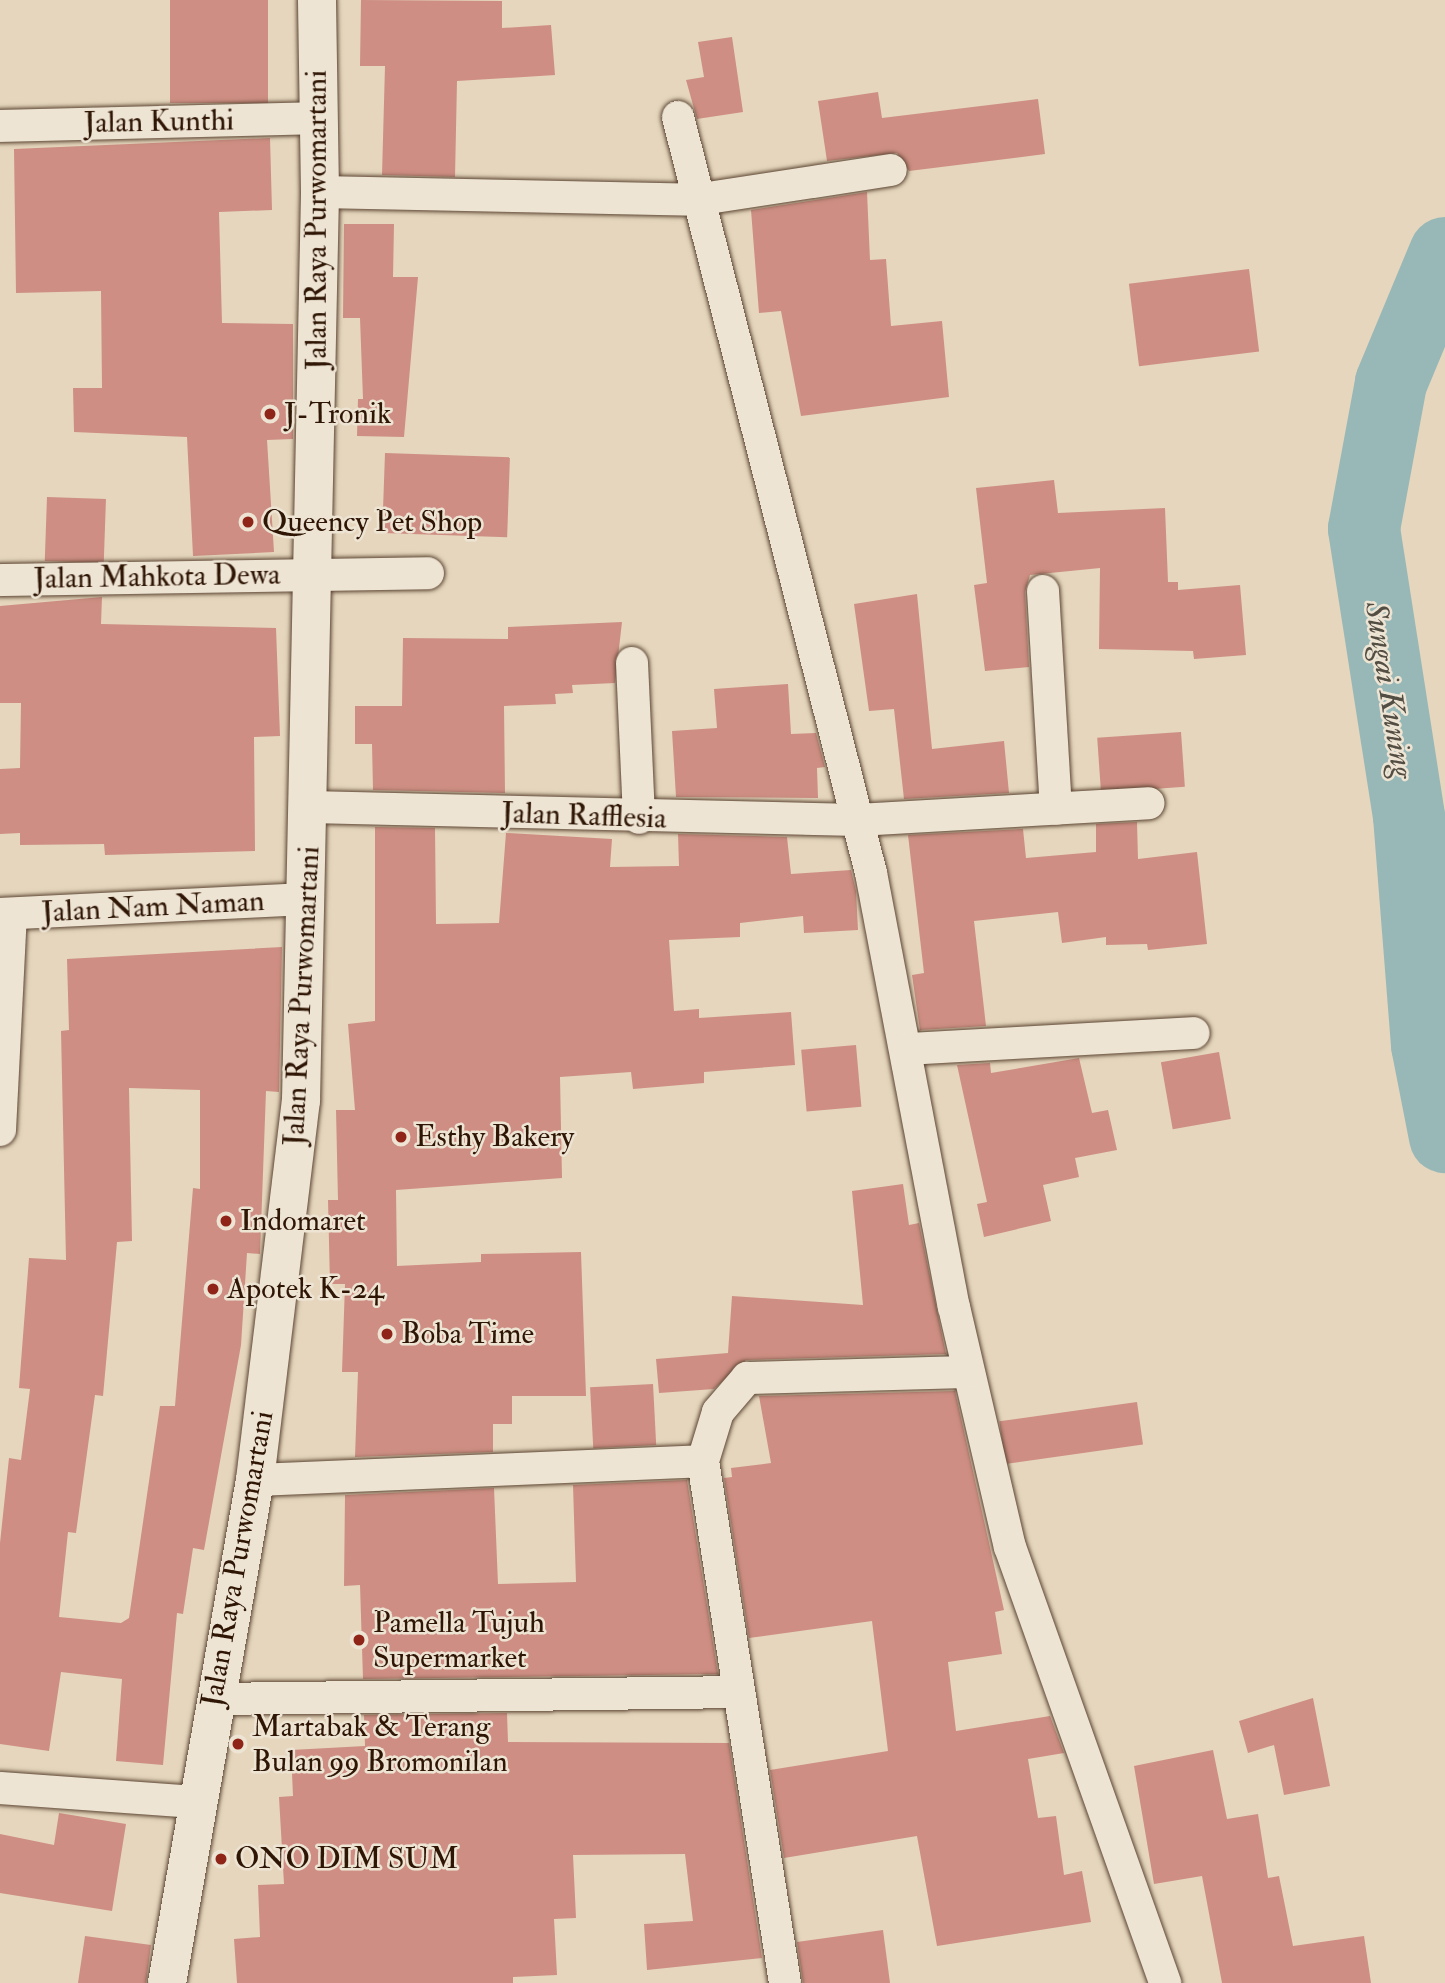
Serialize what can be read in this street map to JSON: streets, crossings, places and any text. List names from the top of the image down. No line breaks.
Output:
{"streets":{"street":["Jalan Kunthi","Jalan Raya Purwomartani","Jalan Mahkota Dewa","Jalan Rafflesia","Jalan Nam Naman"]},"crossings":[["Jalan Kunthi","Jalan Raya Purwomartani"],["Jalan Raya Purwomartani","Jalan Mahkota Dewa"],["Jalan Raya Purwomartani","Jalan Rafflesia"],["Jalan Raya Purwomartani","Jalan Nam Naman"]],"water":["Sungai Kuning"],"places":["J-Tronik","Queency Pet Shop","Esthy Bakery","Indomaret","Apotek K-24","Boba Time","Pamella Tujuh Supermarket","Martabak & Terang Bulan 99 Bromonilan","ONO DIM SUM"]}
